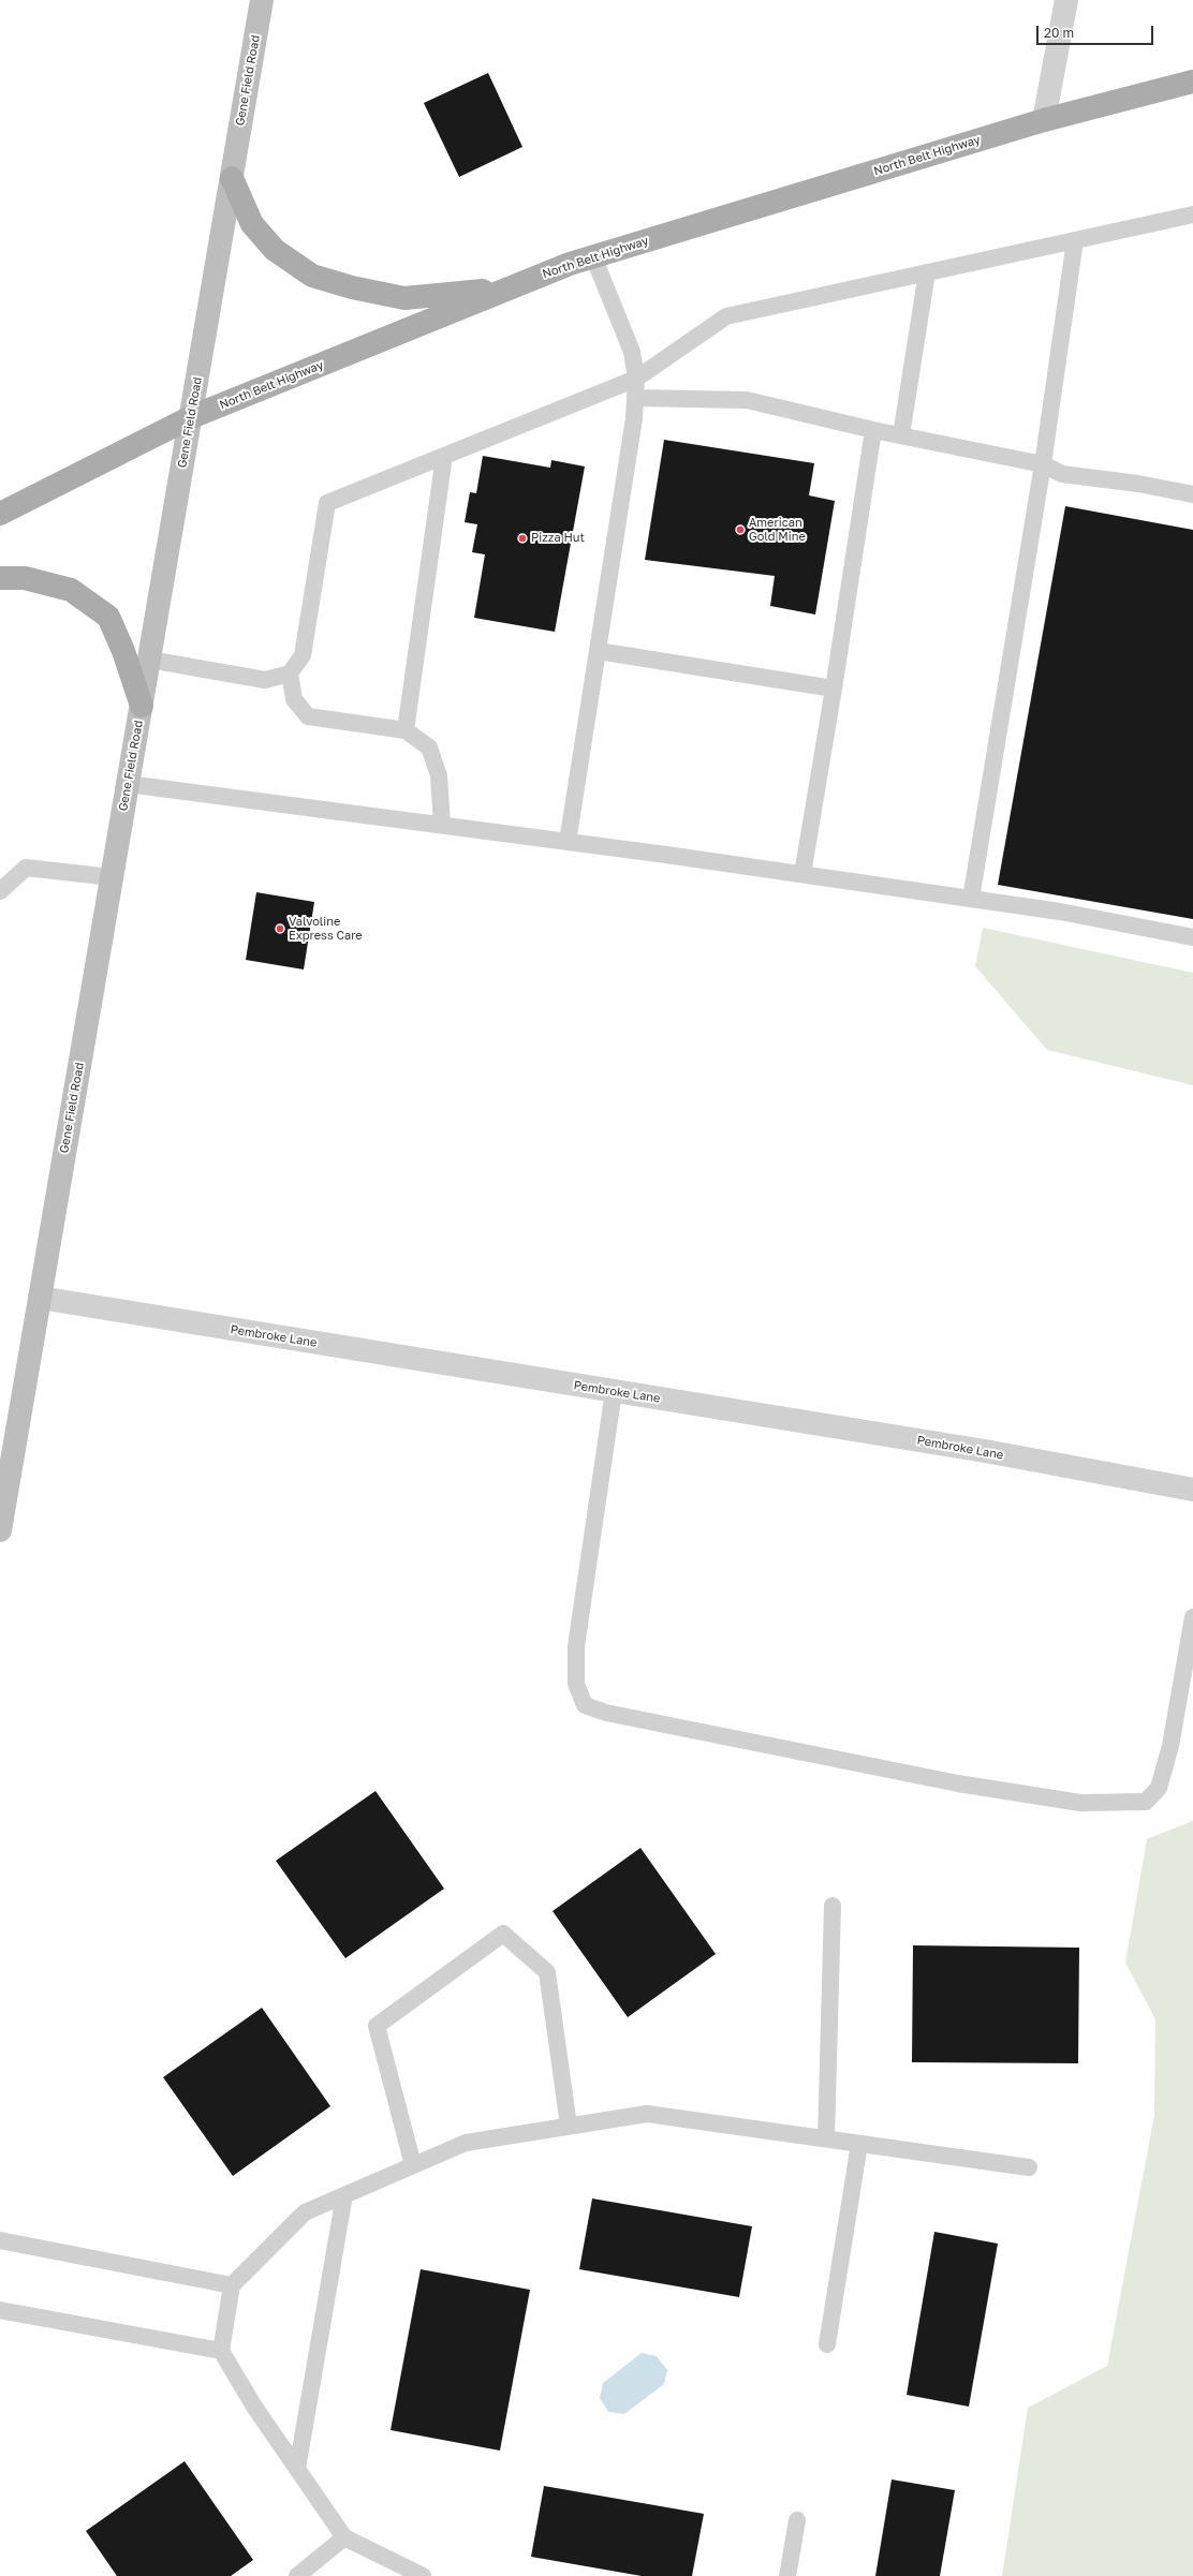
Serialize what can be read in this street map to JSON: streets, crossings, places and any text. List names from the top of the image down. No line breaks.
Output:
{"streets":{"main road":["North Belt Highway"],"street":["Gene Field Road","Pembroke Lane"]},"crossings":[["Gene Field Road","North Belt Highway"],["Gene Field Road","Pembroke Lane"]],"places":["American Gold Mine","Pizza Hut","Valvoline Express Care"],"scale_bar":"20 m"}
